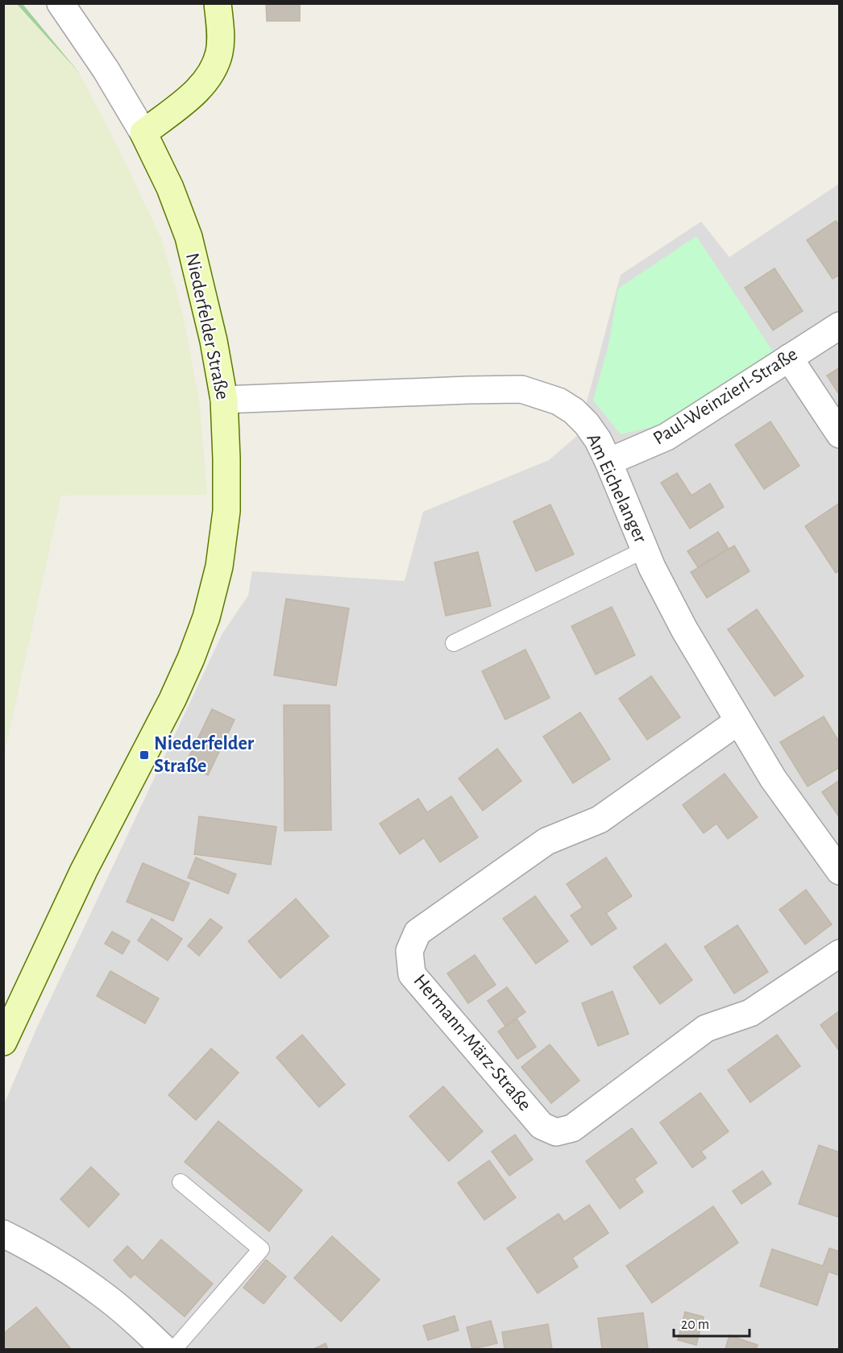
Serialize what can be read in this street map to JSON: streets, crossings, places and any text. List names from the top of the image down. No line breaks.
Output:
{"streets":{"street":["Niederfelder Straße","Paul-Weinzierl-Straße","Am Eichelanger","Hermann-März-Straße"]},"crossings":[["Niederfelder Straße","Am Eichelanger"],["Paul-Weinzierl-Straße","Am Eichelanger"],["Am Eichelanger","Hermann-März-Straße"]],"places":{"transit":["Niederfelder Straße"]},"scale_bar":"20 m"}
